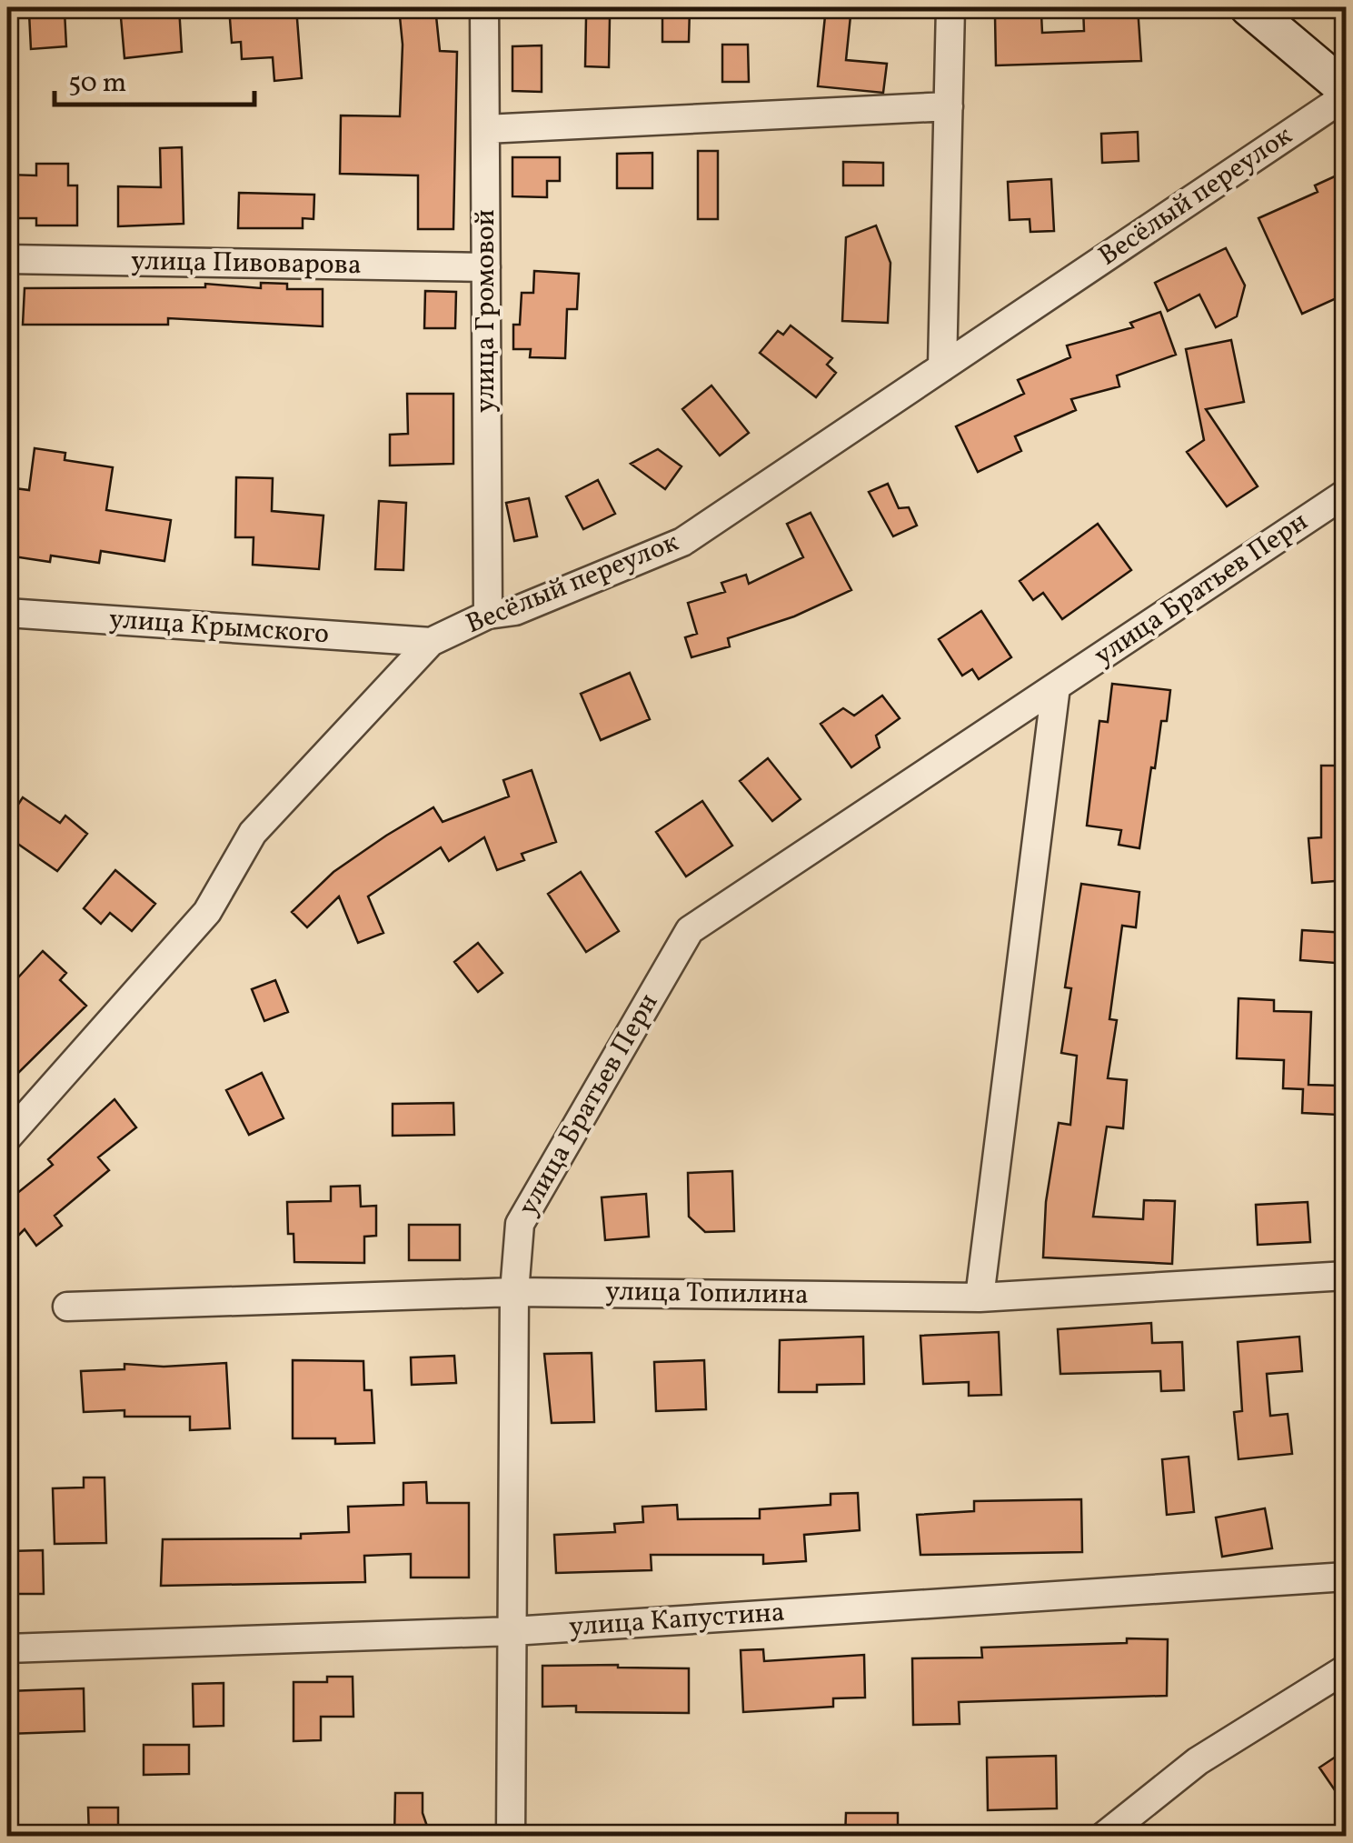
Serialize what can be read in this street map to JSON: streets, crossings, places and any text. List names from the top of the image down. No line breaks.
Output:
{"streets":{"street":["Весёлый переулок","улица Пивоварова","улица Громовой","улица Братьев Перн","улица Крымского","улица Топилина","улица Капустина"]},"crossings":[["Весёлый переулок","улица Громовой"],["Весёлый переулок","улица Крымского"],["улица Пивоварова","улица Громовой"],["улица Братьев Перн","улица Топилина"],["улица Братьев Перн","улица Капустина"]],"scale_bar":"50 m"}
